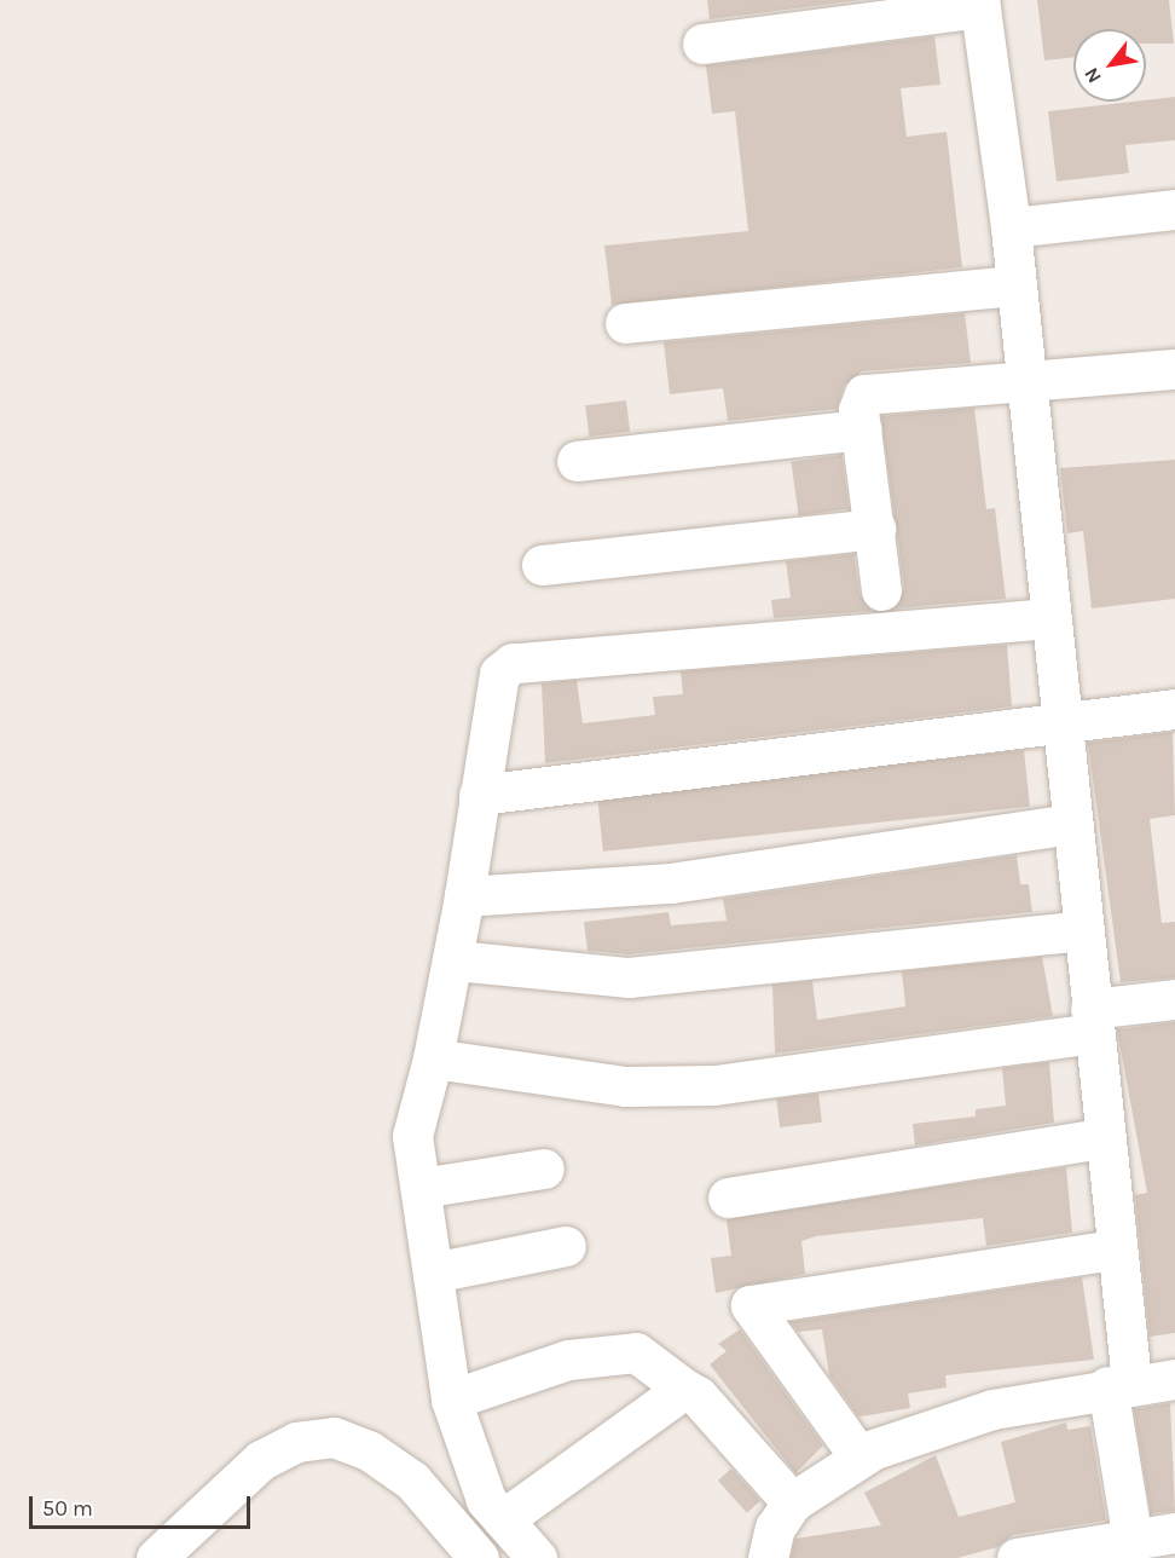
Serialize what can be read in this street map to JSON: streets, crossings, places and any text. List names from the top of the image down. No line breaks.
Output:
{"scale_bar":"50 m","north":"bottom left"}
